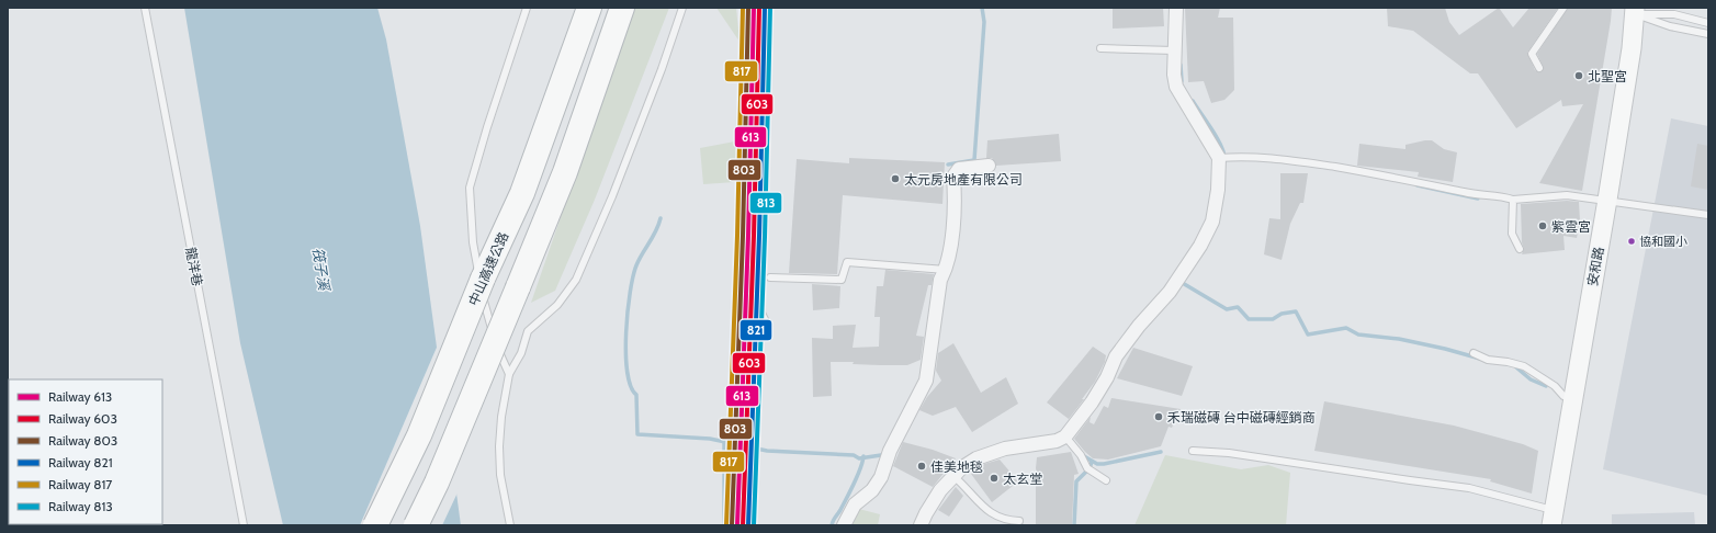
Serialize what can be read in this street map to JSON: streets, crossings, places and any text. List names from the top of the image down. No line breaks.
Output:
{"streets":{"highway":["中山高速公路"],"main road":["安和路"],"lane":["龍洋巷"]},"water":["筏子溪"],"places":["北聖宮","太元房地產有限公司","紫雲宮","協和國小","禾瑞磁磚 台中磁磚經銷商","佳美地毯","太玄堂"],"lines":["rail line 613","rail line 603","rail line 803","rail line 821","rail line 817","rail line 813"],"legend":["Railway 613","Railway 603","Railway 803","Railway 821","Railway 817","Railway 813"]}
